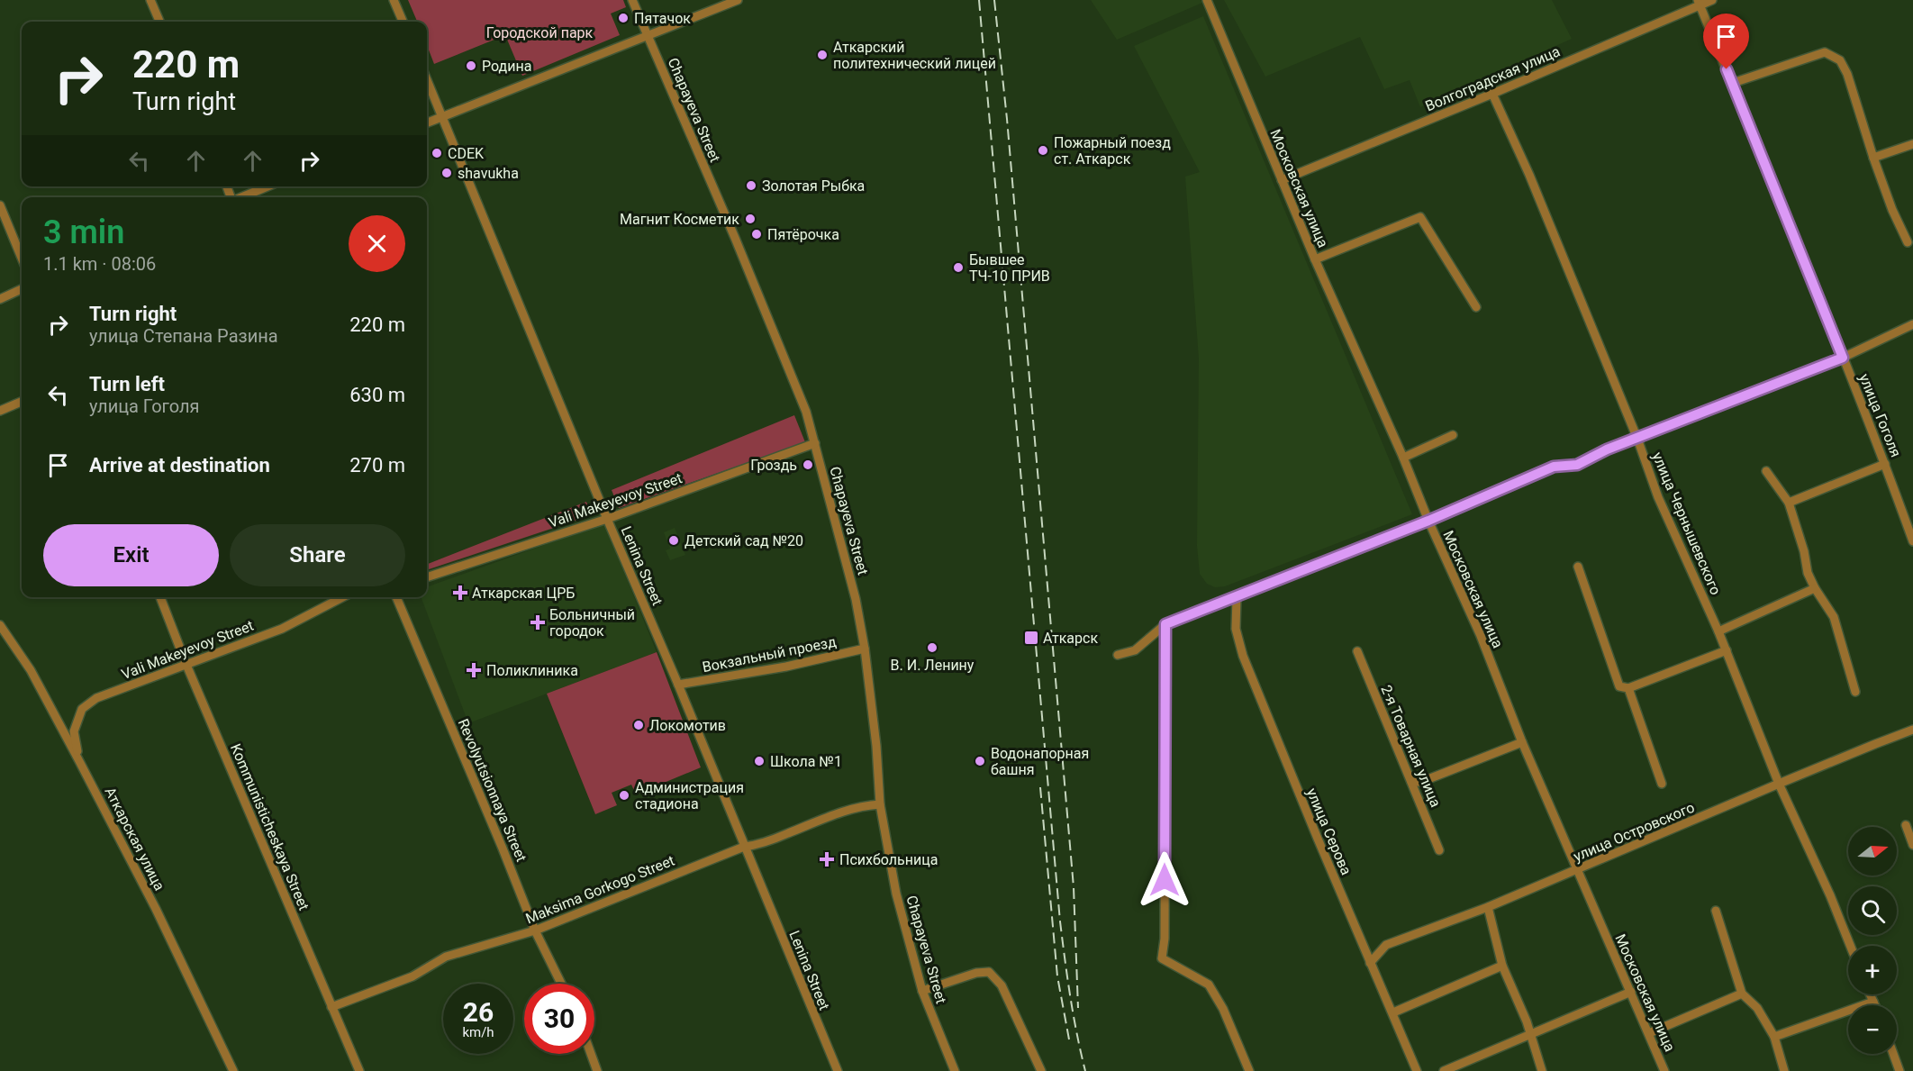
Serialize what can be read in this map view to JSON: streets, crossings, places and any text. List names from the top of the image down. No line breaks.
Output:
{"streets":{"street":["Волгоградская улица","Chapayeva Street","Московская улица","улица Гоголя","Vali Makeyevoy Street","улица Чернышевского","Lenina Street","Вокзальный проезд","2-я Товарная улица","Revolyutsionnaya Street","Kommunisticheskaya Street","улица Серова","улица Островского","Аткарская улица","Maksima Gorkogo Street"]},"crossings":[["Волгоградская улица","Московская улица"],["Волгоградская улица","улица Гоголя"],["Волгоградская улица","улица Чернышевского"],["Chapayeva Street","Vali Makeyevoy Street"],["Chapayeva Street","Вокзальный проезд"],["Chapayeva Street","Maksima Gorkogo Street"],["Московская улица","улица Островского"],["Vali Makeyevoy Street","Lenina Street"],["Vali Makeyevoy Street","Kommunisticheskaya Street"],["Vali Makeyevoy Street","Аткарская улица"],["улица Чернышевского","улица Островского"],["Lenina Street","Вокзальный проезд"],["Lenina Street","Maksima Gorkogo Street"],["Revolyutsionnaya Street","Maksima Gorkogo Street"],["Kommunisticheskaya Street","Maksima Gorkogo Street"],["улица Серова","улица Островского"]],"parks":["Городской парк"],"places":{"other":["Пятачок","Аткарский политехнический лицей","Родина","Пожарный поезд ст. Аткарск","CDEK","shavukha","Золотая Рыбка","Магнит Косметик","Пятёрочка","Бывшее ТЧ-10 ПРИВ","Гроздь","Детский сад №20","В. И. Ленину","Локомотив","Школа №1","Водонапорная башня","Администрация стадиона"],"health":["Аткарская ЦРБ","Больничный городок","Поликлиника","Психбольница"],"transit":["Аткарск"]},"north":"right","page":{"turn":["220 m","Turn right"],"heading":["3 min","1.1 km · 08:06"],"list":[{"name":"Turn right","note":"улица Степана Разина","value":"220 m"},{"name":"Turn left","note":"улица Гоголя","value":"630 m"},{"name":"Arrive at destination","value":"270 m"}],"buttons":["Exit","Share"],"map_buttons":["+","−"],"speed":"26 km/h","limit":"30"}}
